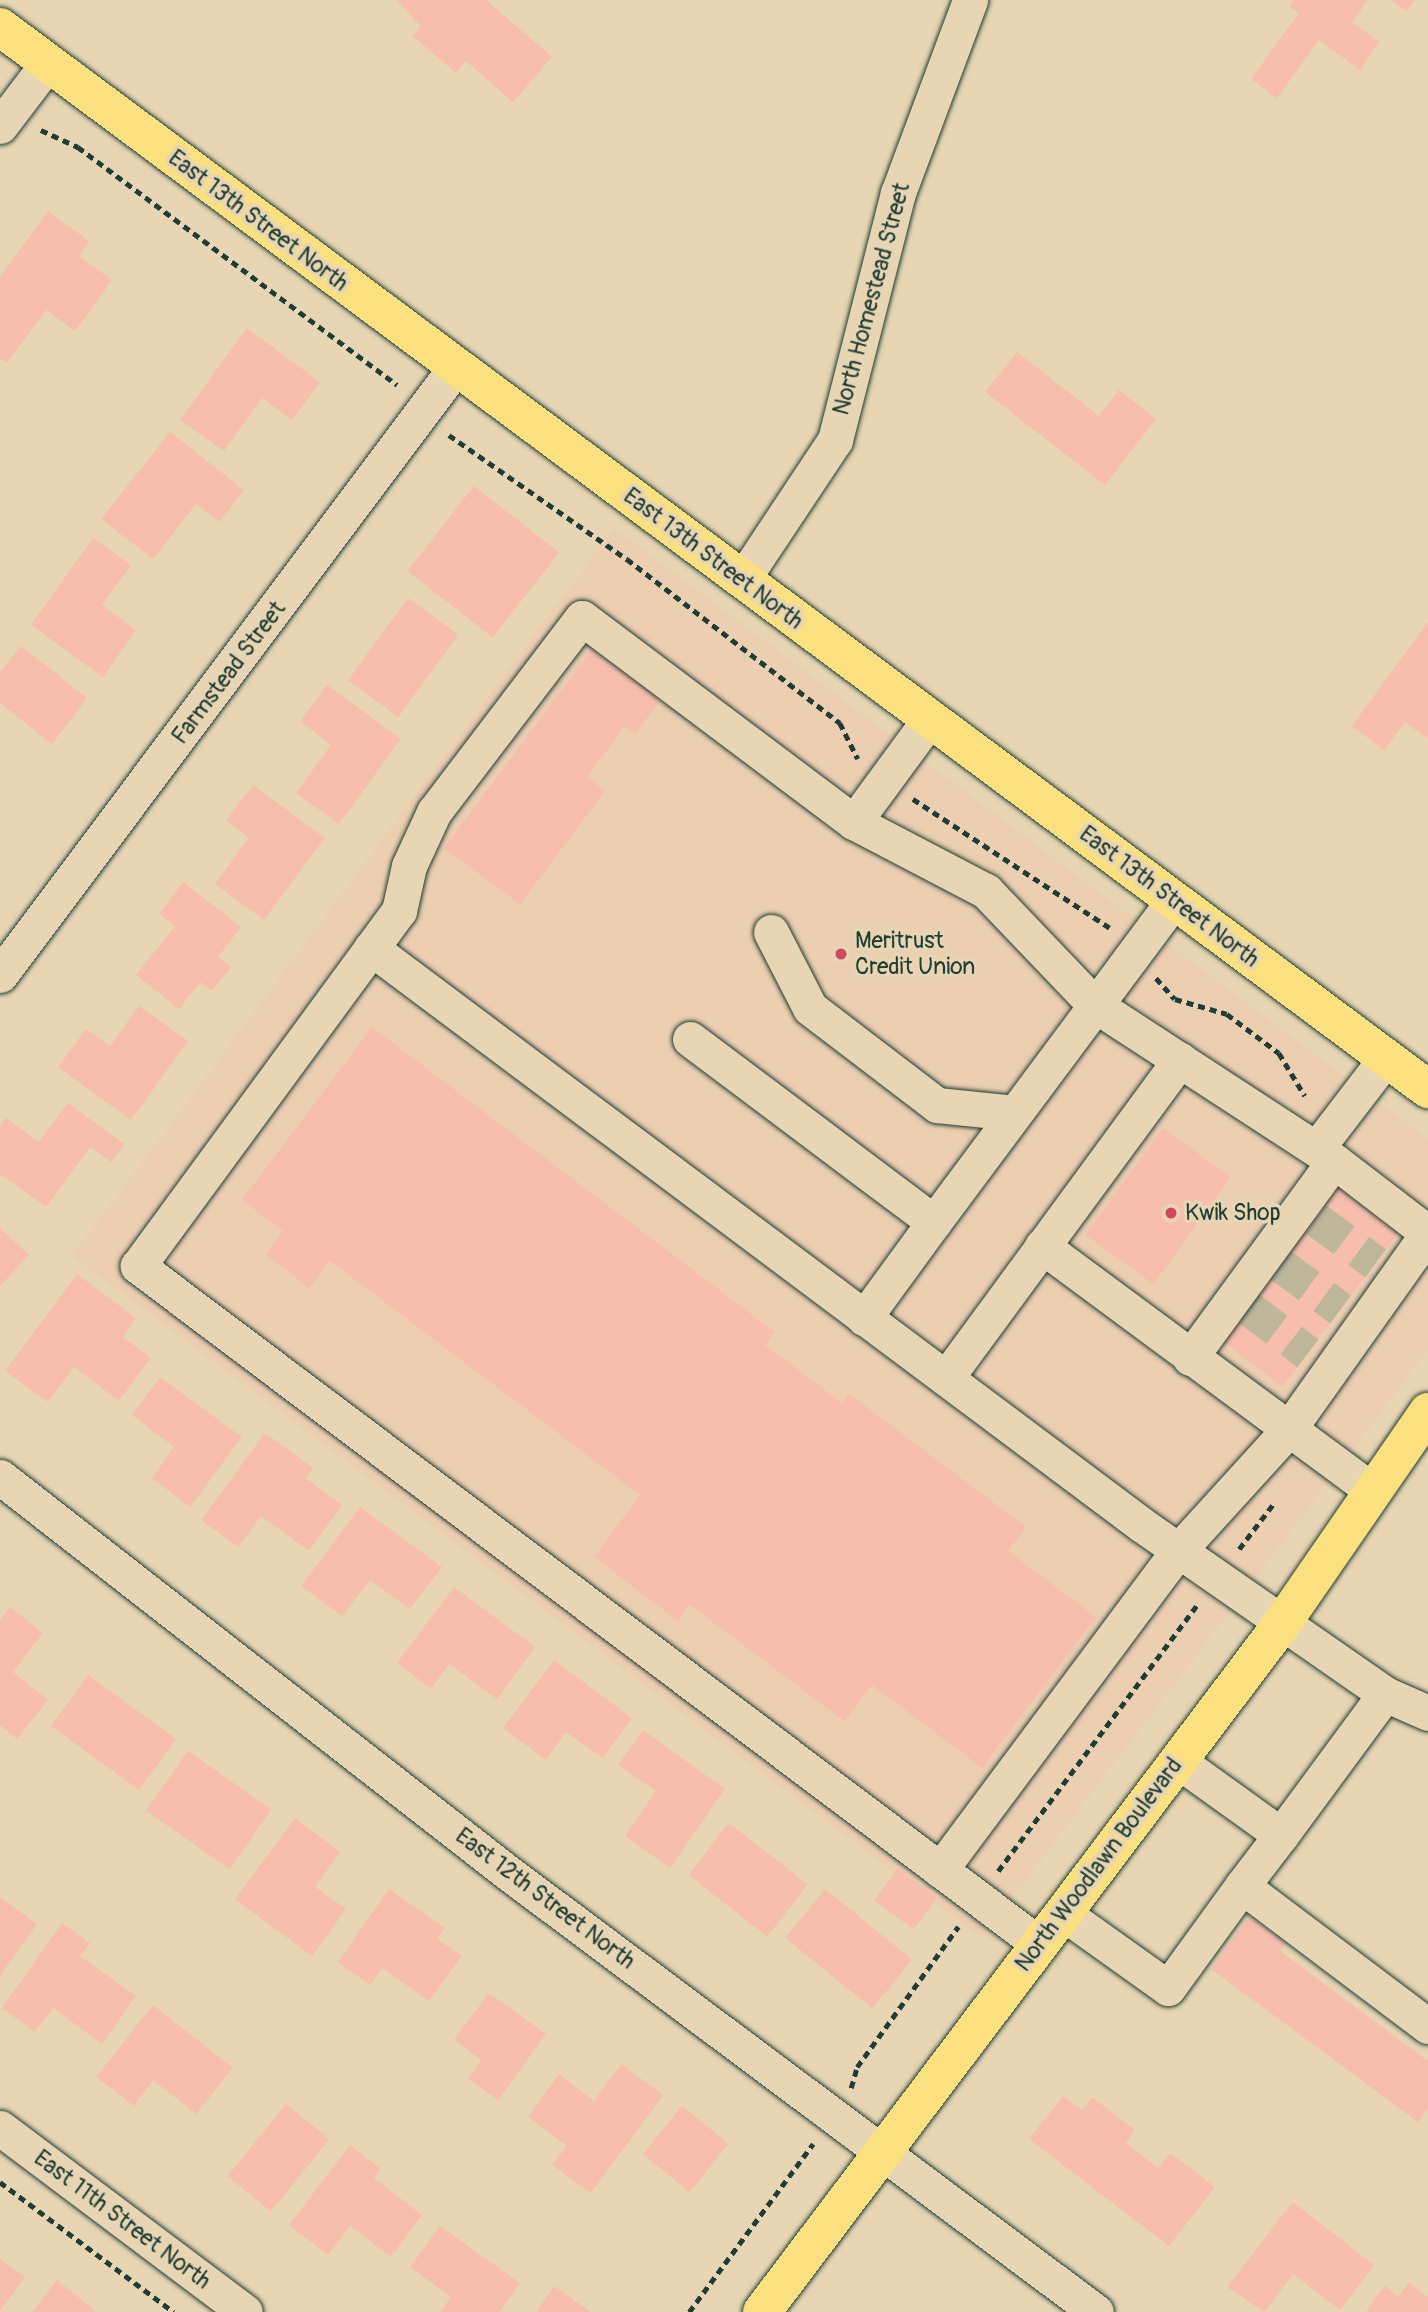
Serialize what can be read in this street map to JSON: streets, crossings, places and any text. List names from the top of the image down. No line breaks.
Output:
{"streets":{"main road":["East 13th Street North","North Woodlawn Boulevard"],"street":["North Homestead Street","Farmstead Street","East 12th Street North","East 11th Street North"]},"crossings":[["East 13th Street North","North Homestead Street"],["East 13th Street North","Farmstead Street"],["North Woodlawn Boulevard","East 12th Street North"]],"places":["Meritrust Credit Union","Kwik Shop"]}
